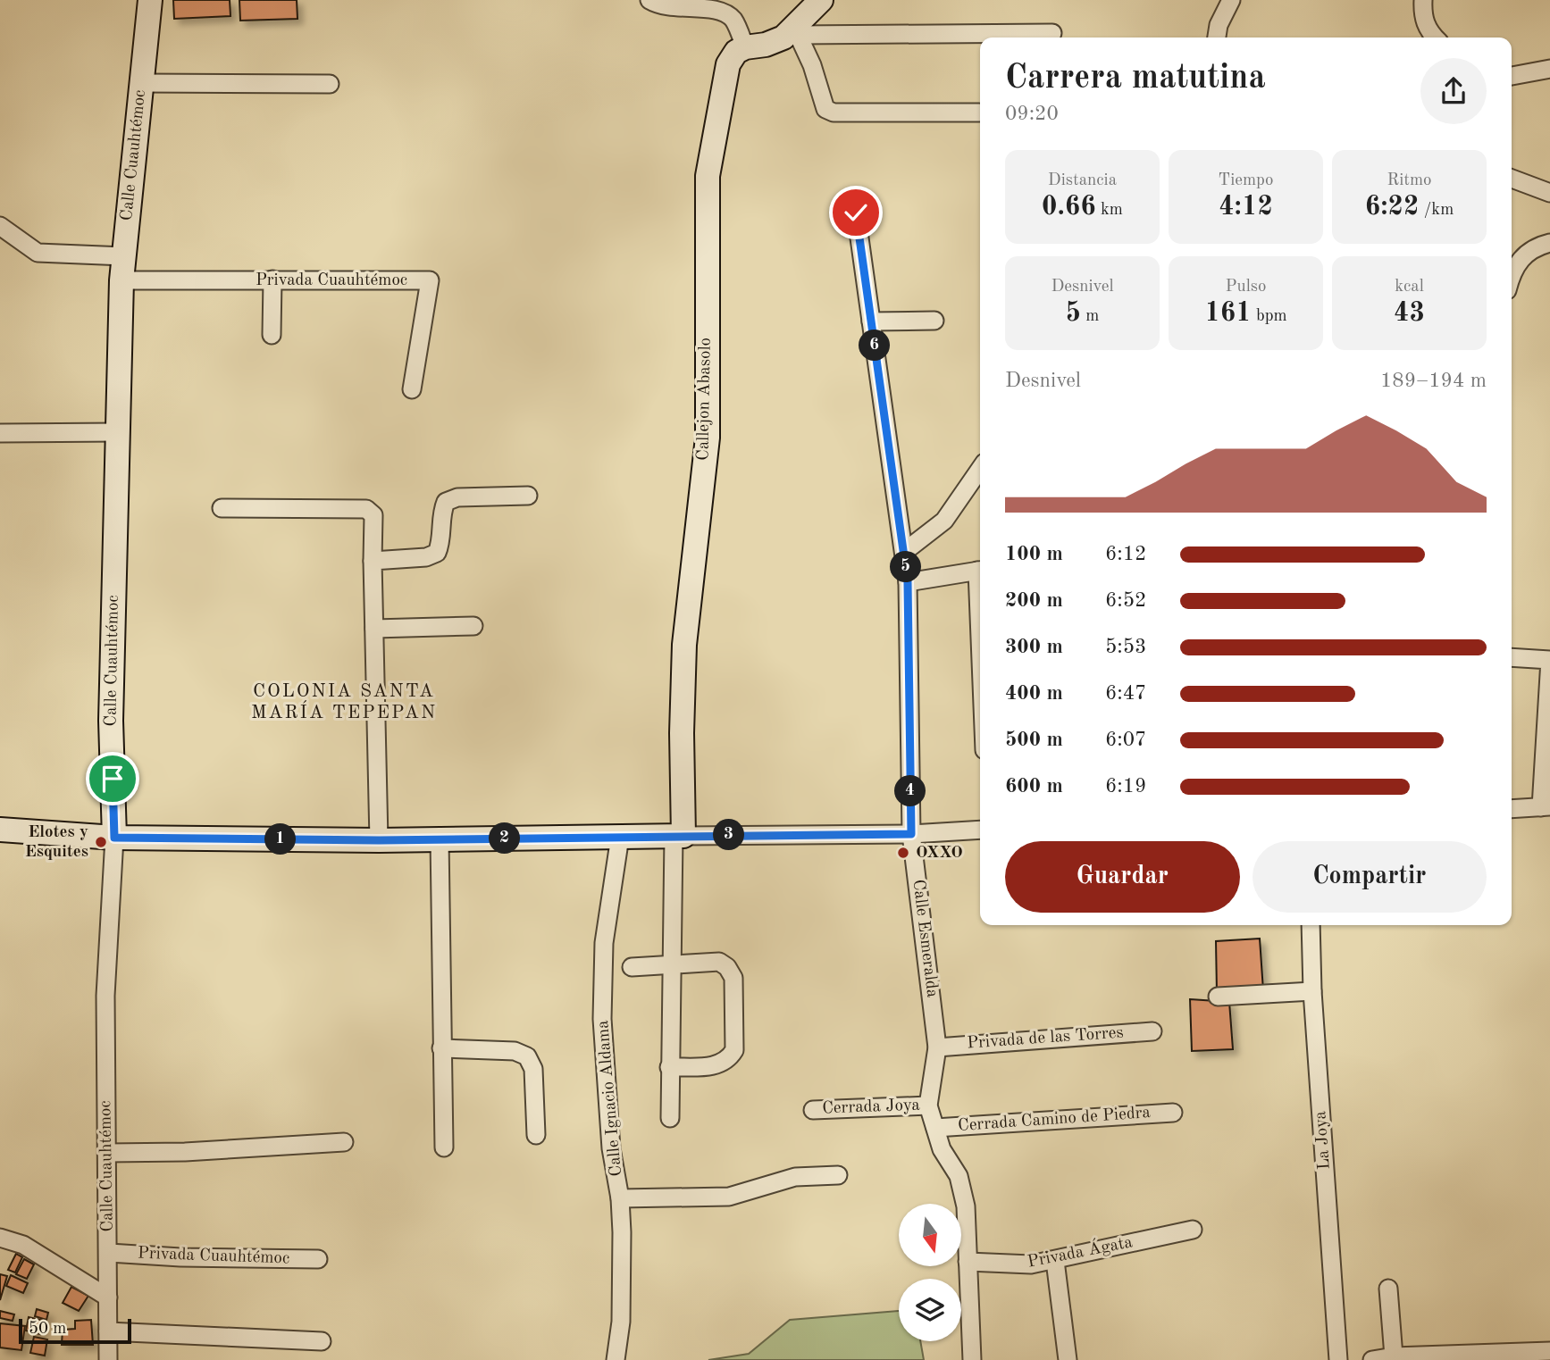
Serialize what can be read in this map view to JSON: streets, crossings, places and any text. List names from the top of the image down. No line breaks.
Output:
{"streets":{"street":["Calle Cuauhtémoc","Privada Cuauhtémoc","Callejon Abasolo","Calle Esmeralda","Privada de las Torres","Calle Ignacio Aldama","Cerrada Joya","Cerrada Camino de Piedra","La Joya","Privada Ágata"]},"crossings":[["Calle Cuauhtémoc","Privada Cuauhtémoc"],["Calle Esmeralda","Privada de las Torres"],["Calle Esmeralda","Cerrada Joya"],["Calle Esmeralda","Cerrada Camino de Piedra"],["Calle Esmeralda","Privada Ágata"]],"districts":["COLONIA SANTA MARÍA TEPEPAN"],"places":["Elotes y Esquites","OXXO"],"scale_bar":"50 m","north":"bottom","page":{"heading":["Carrera matutina","09:20"],"stats":[["Distancia","0.66 km"],["Tiempo","4:12"],["Ritmo","6:22 /km"],["Desnivel","5 m"],["Pulso","161 bpm"],["kcal","43"]],"pins":["6","5","4","3","2","1"],"chart":["Desnivel","189–194 m"],"list":[{"name":"100 m","note":"6:12"},{"name":"200 m","note":"6:52"},{"name":"300 m","note":"5:53"},{"name":"400 m","note":"6:47"},{"name":"500 m","note":"6:07"},{"name":"600 m","note":"6:19"}],"buttons":["Guardar","Compartir"],"scale":"50 m"}}
